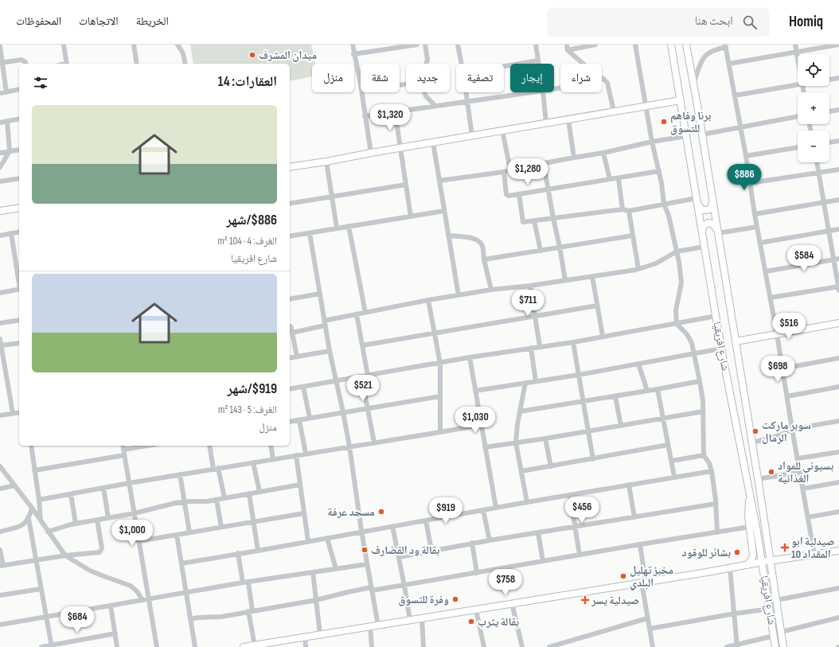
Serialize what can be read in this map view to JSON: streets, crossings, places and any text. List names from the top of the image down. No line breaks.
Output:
{"streets":{"street":["شارع افريقيا"]},"places":{"other":["ميدان المشرف","برنا وفاهم للتسوق","سوبر ماركت الرمال","بسيوني للمواد الغذائية","مسجد عرفة","بقالة ود القضارف","بشائر للوقود","مخبز تهليل البلدي","وفرة للتسوق","بقالة يثرب"],"health":["صيدلية ابو المقداد 10","صيدلية يسر"]},"page":{"header":"Homiq","search":"ابحث هنا","nav":["الخريطة","الاتجاهات","المحفوظات"],"map_buttons":["+","−"],"chip":["شراء","إيجار","تصفية","جديد","شقة","منزل"],"heading":"العقارات: 14","list":[{"name":"$886/شهر","note":"الغرف: 4 · 104 m² · شارع افريقيا"},{"name":"$919/شهر","note":"الغرف: 5 · 143 m² · منزل"}],"price":["$1,320","$1,280","$886","$584","$711","$516","$698","$521","$1,030","$456","$919","$1,000","$758","$684"]}}
